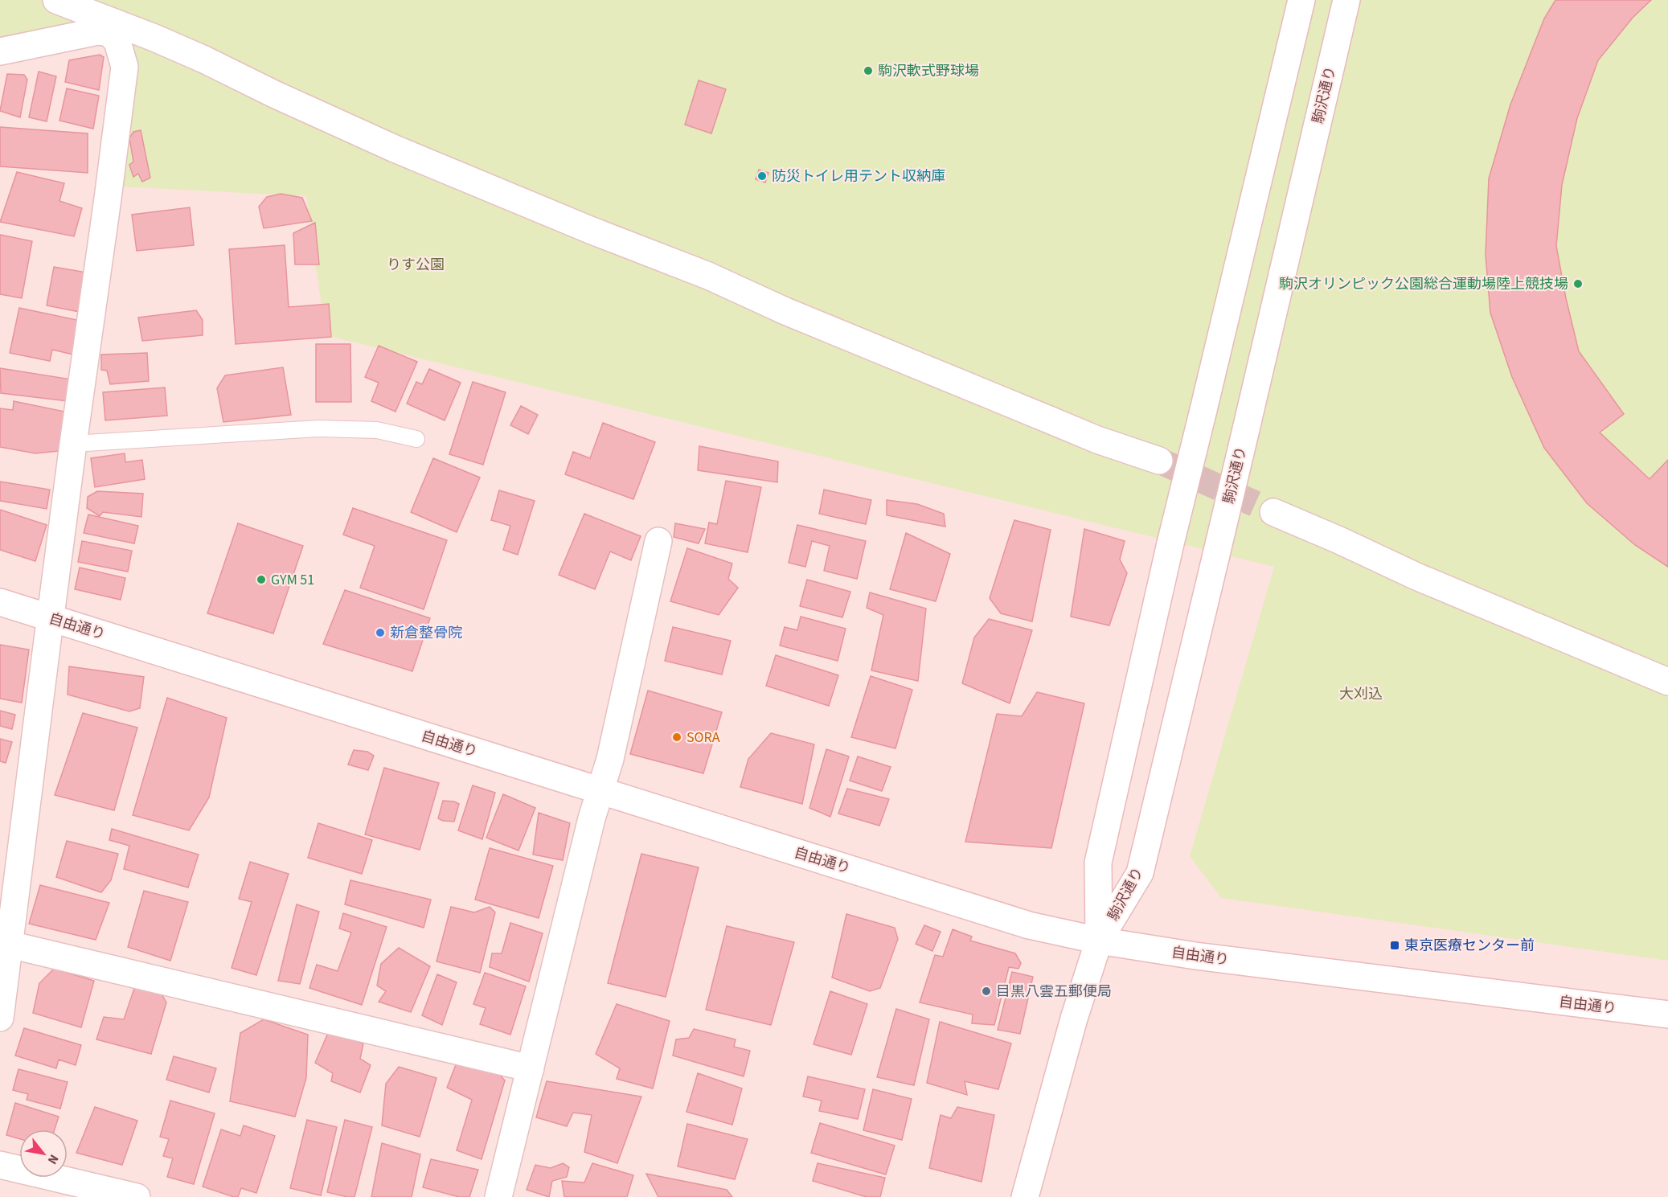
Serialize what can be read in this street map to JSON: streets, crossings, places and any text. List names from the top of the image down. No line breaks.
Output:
{"streets":{"street":["駒沢通り","自由通り"]},"crossings":[["駒沢通り","自由通り"]],"parks":["りす公園","大刈込"],"places":{"other":["駒沢軟式野球場","防災トイレ用テント収納庫","駒沢オリンピック公園総合運動場陸上競技場","GYM 51","新倉整骨院","SORA","目黒八雲五郵便局"],"transit":["東京医療センター前"]},"north":"bottom right"}
